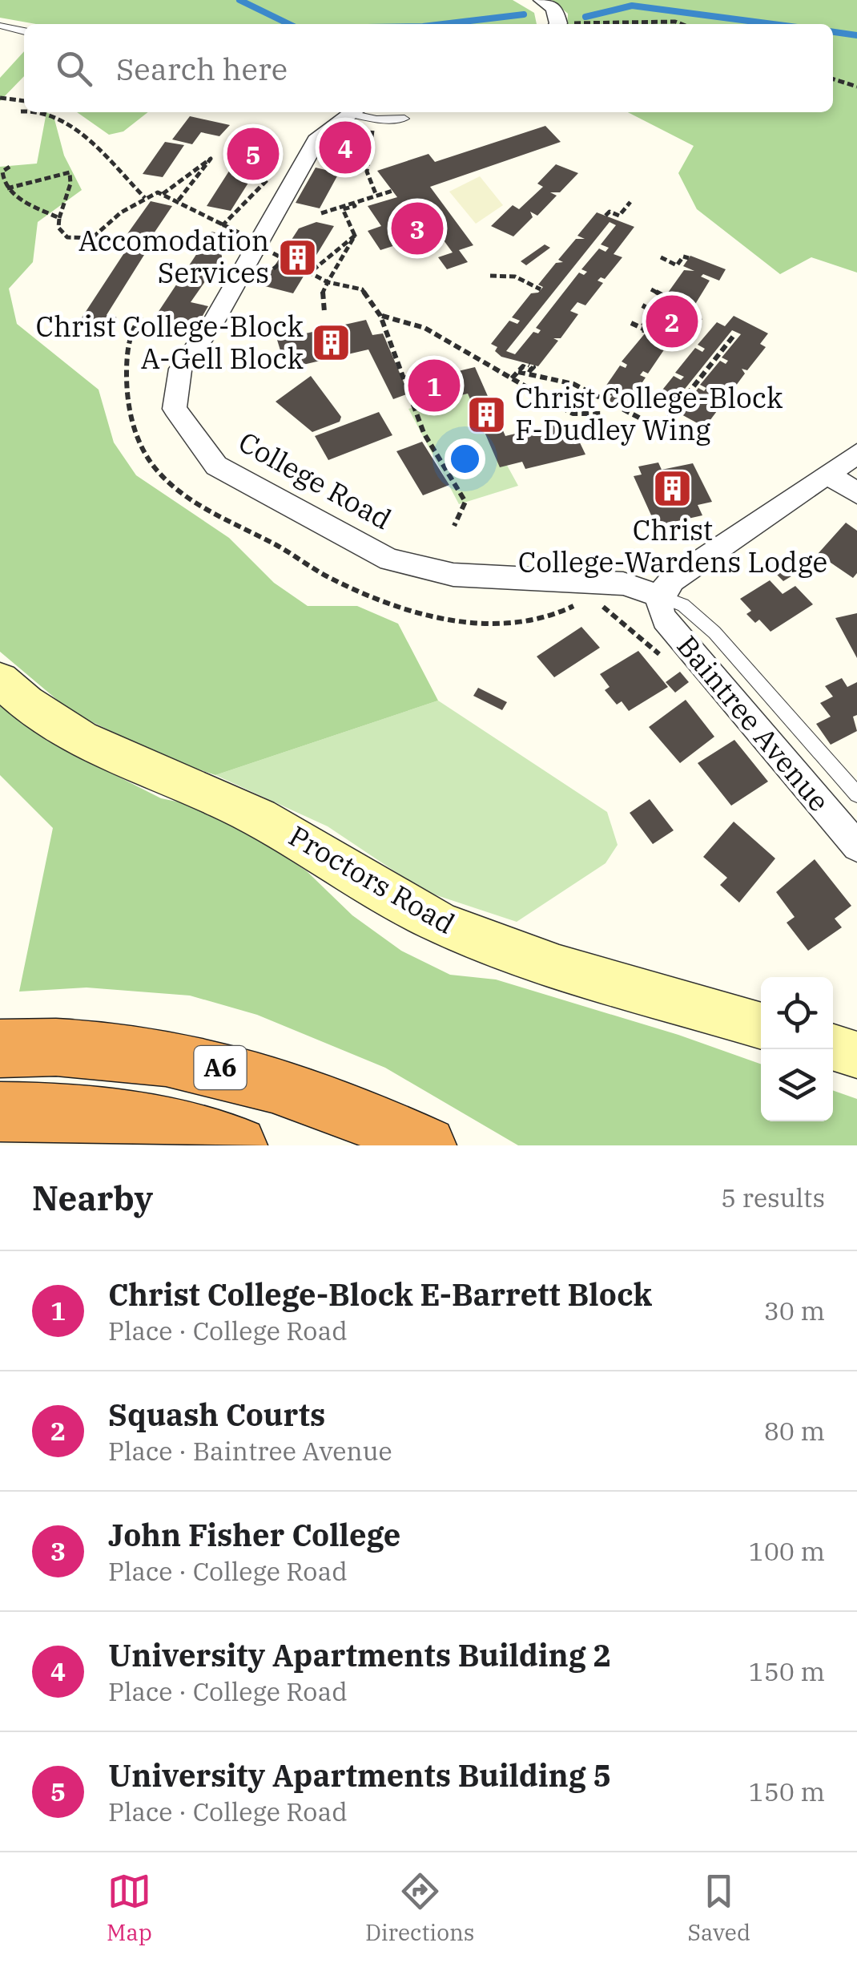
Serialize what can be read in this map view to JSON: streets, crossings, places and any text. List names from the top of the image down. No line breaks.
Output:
{"streets":{"highway":["A6"],"street":["College Road","Baintree Avenue","Proctors Road"]},"crossings":[["College Road","Baintree Avenue"]],"places":{"building":["Accomodation Services","Christ College-Block A-Gell Block","Christ College-Block F-Dudley Wing","Christ College-Wardens Lodge"]},"page":{"search":"Search here","pins":["4","5","3","2","1"],"heading":["Nearby","5 results"],"list":[{"mark":"1","name":"Christ College-Block E-Barrett Block","note":"Place · College Road","value":"30 m"},{"mark":"2","name":"Squash Courts","note":"Place · Baintree Avenue","value":"80 m"},{"mark":"3","name":"John Fisher College","note":"Place · College Road","value":"100 m"},{"mark":"4","name":"University Apartments Building 2","note":"Place · College Road","value":"150 m"},{"mark":"5","name":"University Apartments Building 5","note":"Place · College Road","value":"150 m"}],"nav":["Map","Directions","Saved"]}}
